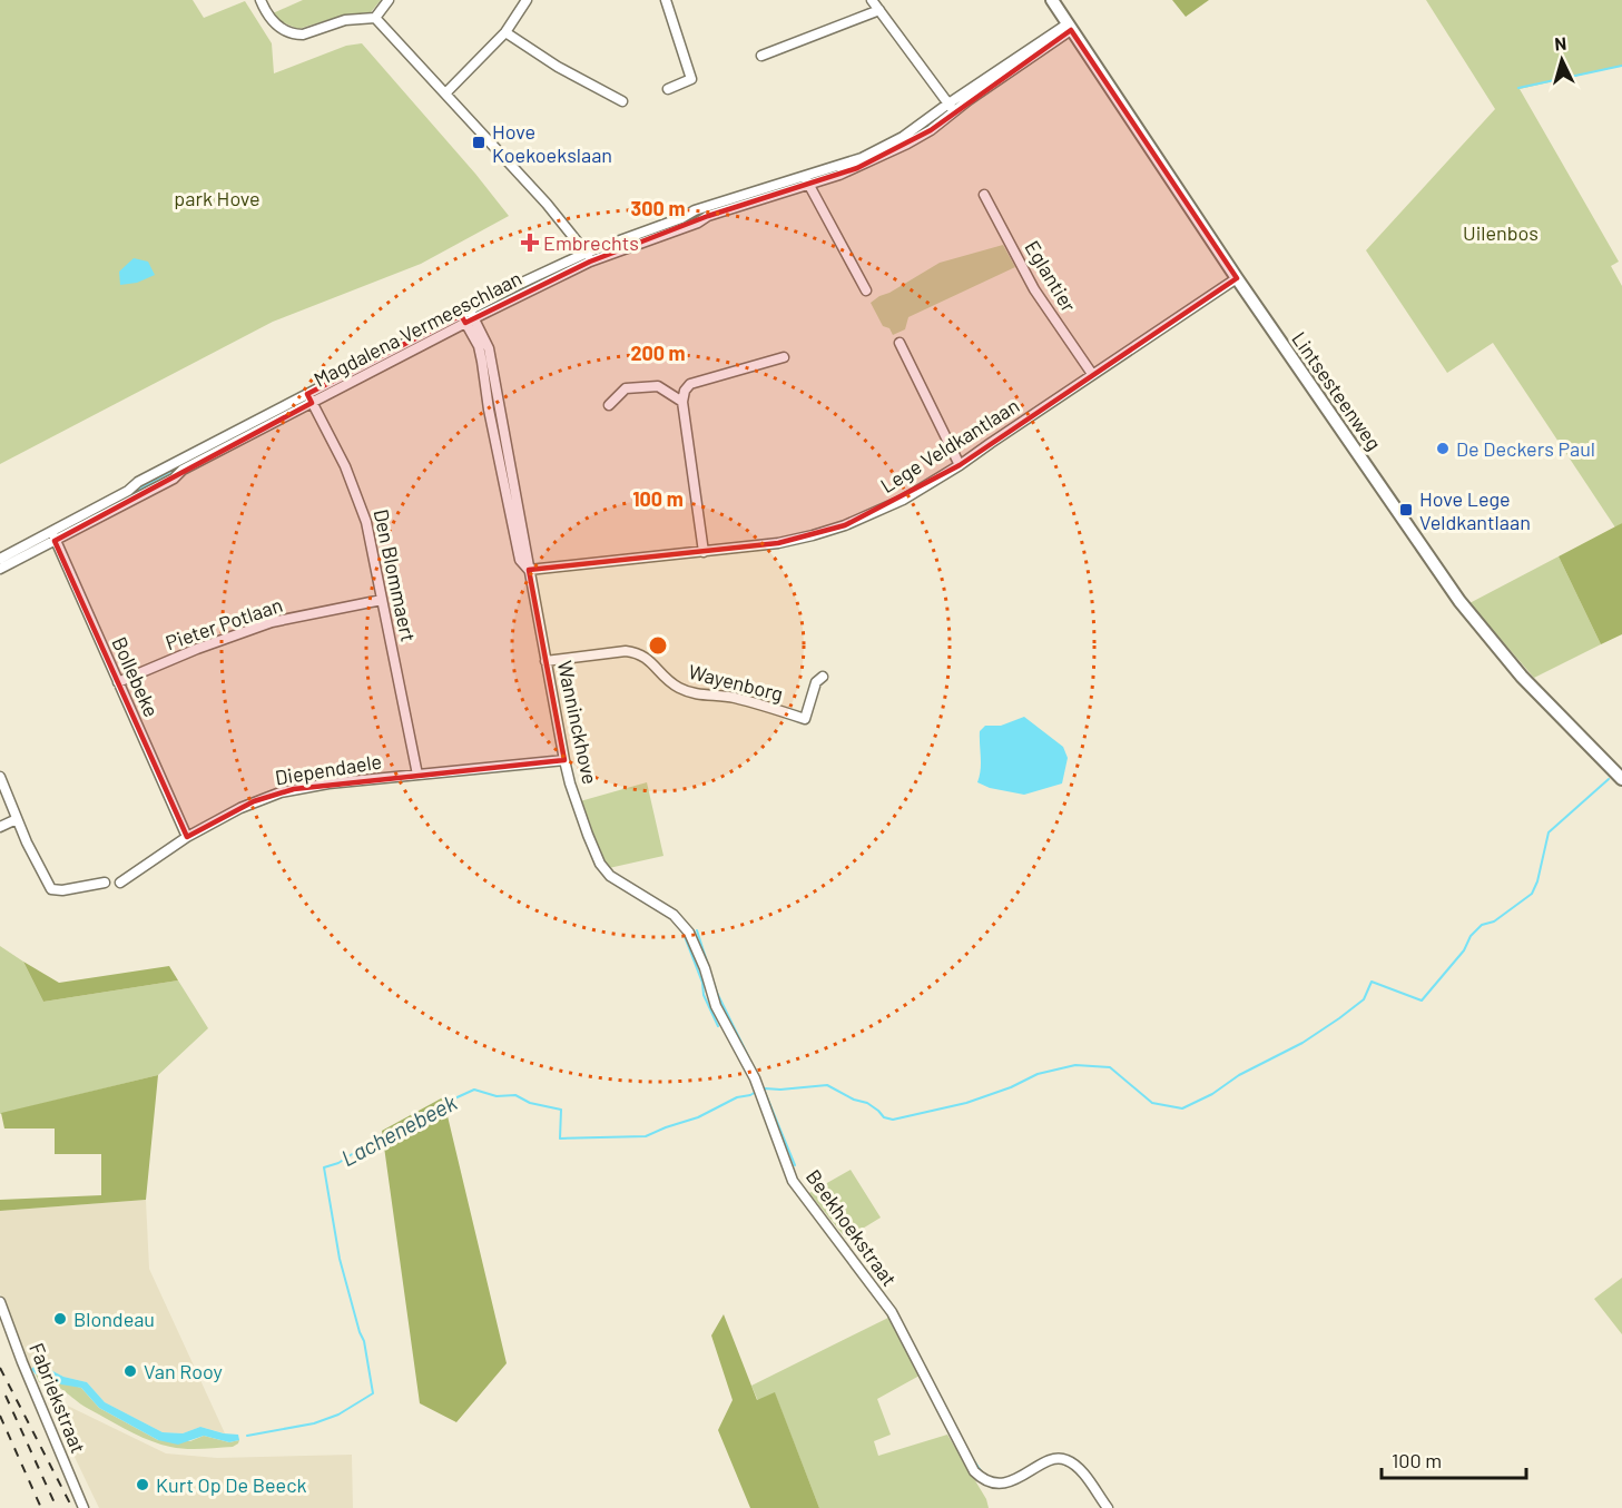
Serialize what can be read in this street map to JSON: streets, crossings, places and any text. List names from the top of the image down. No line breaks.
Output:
{"streets":{"street":["Eglantier","Magdalena Vermeeschlaan","Lintsesteenweg","Lege Veldkantlaan","Den Blommaert","Pieter Potlaan","Bollebeke","Wayenborg","Wanninckhove","Diependaele","Beekhoekstraat","Fabriekstraat"]},"crossings":[["Eglantier","Lege Veldkantlaan"],["Magdalena Vermeeschlaan","Lintsesteenweg"],["Magdalena Vermeeschlaan","Den Blommaert"],["Magdalena Vermeeschlaan","Bollebeke"],["Magdalena Vermeeschlaan","Wanninckhove"],["Lintsesteenweg","Lege Veldkantlaan"],["Lege Veldkantlaan","Wanninckhove"],["Den Blommaert","Pieter Potlaan"],["Den Blommaert","Diependaele"],["Pieter Potlaan","Bollebeke"],["Bollebeke","Diependaele"],["Wayenborg","Wanninckhove"],["Wanninckhove","Diependaele"],["Wanninckhove","Beekhoekstraat"]],"water":["Lachenebeek"],"parks":["park Hove","Uilenbos"],"places":{"transit":["Hove Koekoekslaan","Hove Lege Veldkantlaan"],"health":["Embrechts"],"other":["De Deckers Paul","Blondeau","Van Rooy","Kurt Op De Beeck"]},"scale_bar":"100 m","north":"top","rings":["300 m","200 m","100 m"]}
